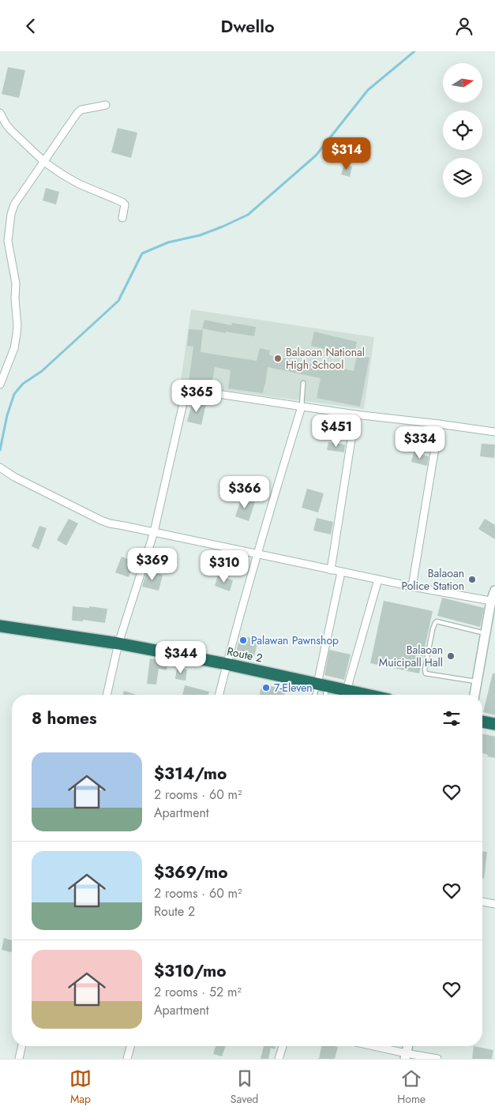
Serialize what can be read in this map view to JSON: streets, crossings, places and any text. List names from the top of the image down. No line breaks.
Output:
{"streets":{"highway":["Route 2"]},"places":["Balaoan National High School","Balaoan Police Station","Palawan Pawnshop","Balaoan Muicipall Hall","7-Eleven"],"north":"right","page":{"header":"Dwello","price":["$314","$365","$451","$334","$366","$369","$310","$344"],"heading":"8 homes","list":[{"name":"$314/mo","note":"2 rooms · 60 m² · Apartment"},{"name":"$369/mo","note":"2 rooms · 60 m² · Route 2"},{"name":"$310/mo","note":"2 rooms · 52 m² · Apartment"}],"tabs":["Map","Saved","Home"]}}
